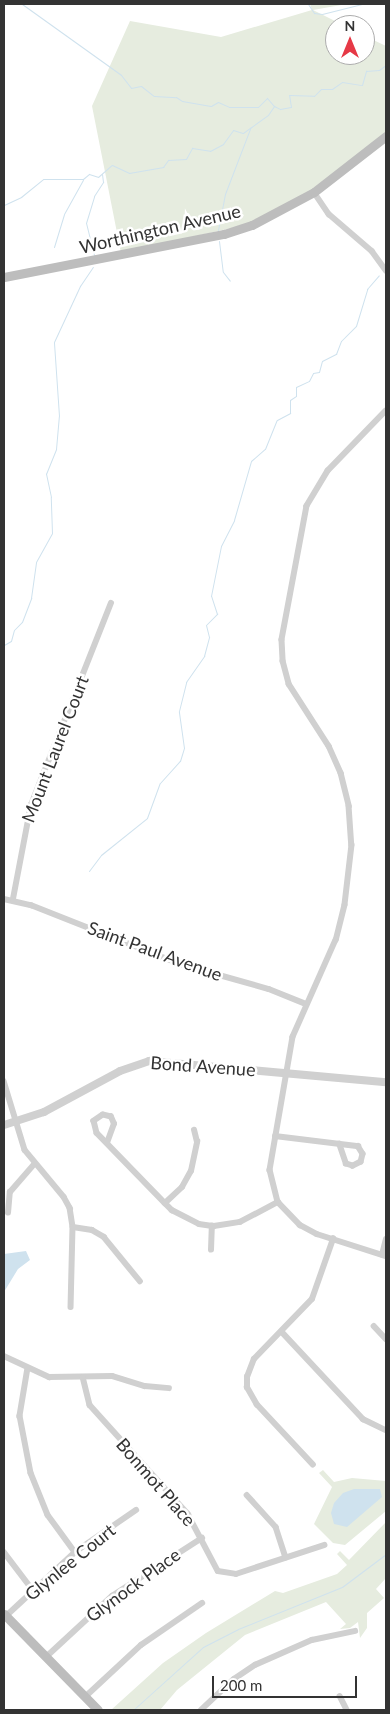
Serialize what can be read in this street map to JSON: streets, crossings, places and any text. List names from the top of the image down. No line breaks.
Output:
{"streets":{"main road":["Worthington Avenue"],"street":["Mount Laurel Court","Saint Paul Avenue","Bond Avenue","Bonmot Place","Glynlee Court","Glynock Place"]},"crossings":[["Mount Laurel Court","Saint Paul Avenue"],["Bonmot Place","Glynock Place"]],"scale_bar":"200 m","north":"top"}
